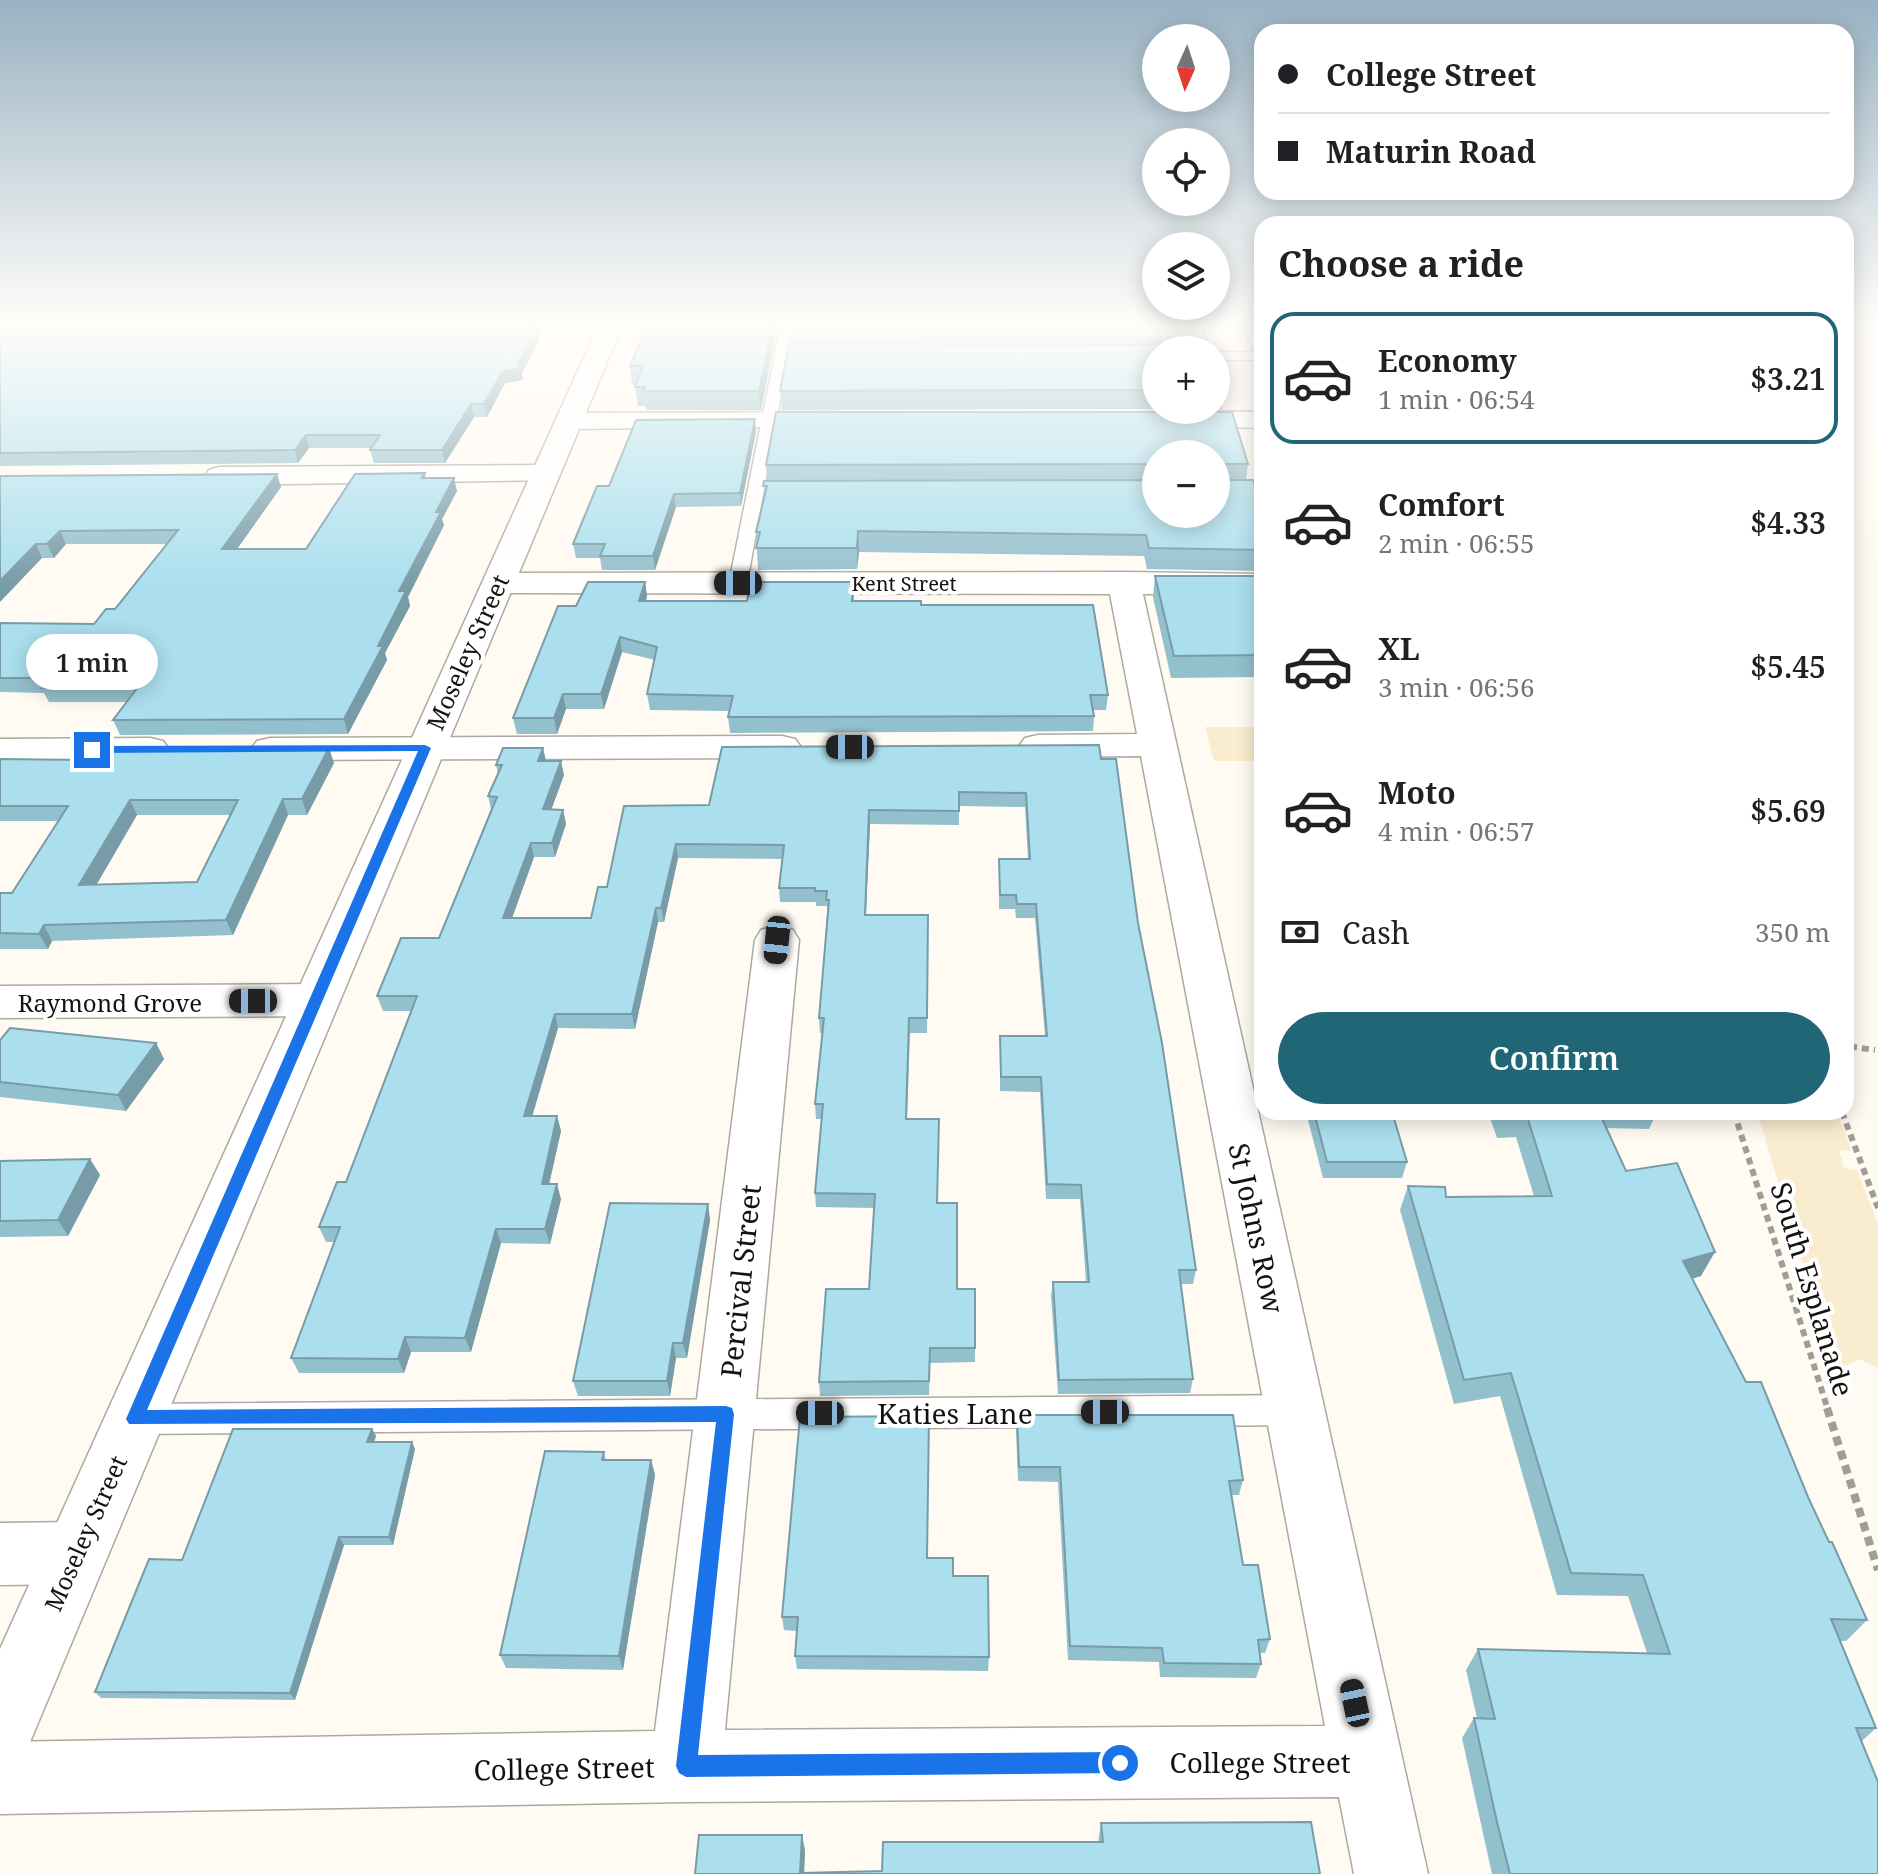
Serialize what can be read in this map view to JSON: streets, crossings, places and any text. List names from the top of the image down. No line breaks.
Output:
{"streets":{"street":["Kent Street","Moseley Street","Raymond Grove","St Johns Row","Percival Street","College Street"],"lane":["Katies Lane"],"path":["South Esplanade"]},"crossings":[["Kent Street","Moseley Street"],["Kent Street","St Johns Row"],["Moseley Street","Raymond Grove"],["Moseley Street","Katies Lane"],["St Johns Row","Katies Lane"],["St Johns Row","College Street"],["Percival Street","Katies Lane"],["Percival Street","College Street"]],"north":"bottom","page":{"map_buttons":["+","−"],"banner":["College Street","Maturin Road"],"heading":"Choose a ride","list":[{"name":"Economy","note":"1 min · 06:54","value":"$3.21"},{"name":"Comfort","note":"2 min · 06:55","value":"$4.33"},{"name":"XL","note":"3 min · 06:56","value":"$5.45"},{"name":"Moto","note":"4 min · 06:57","value":"$5.69"}],"bubble":"1 min","pay":["Cash","350 m"],"buttons":"Confirm"}}
